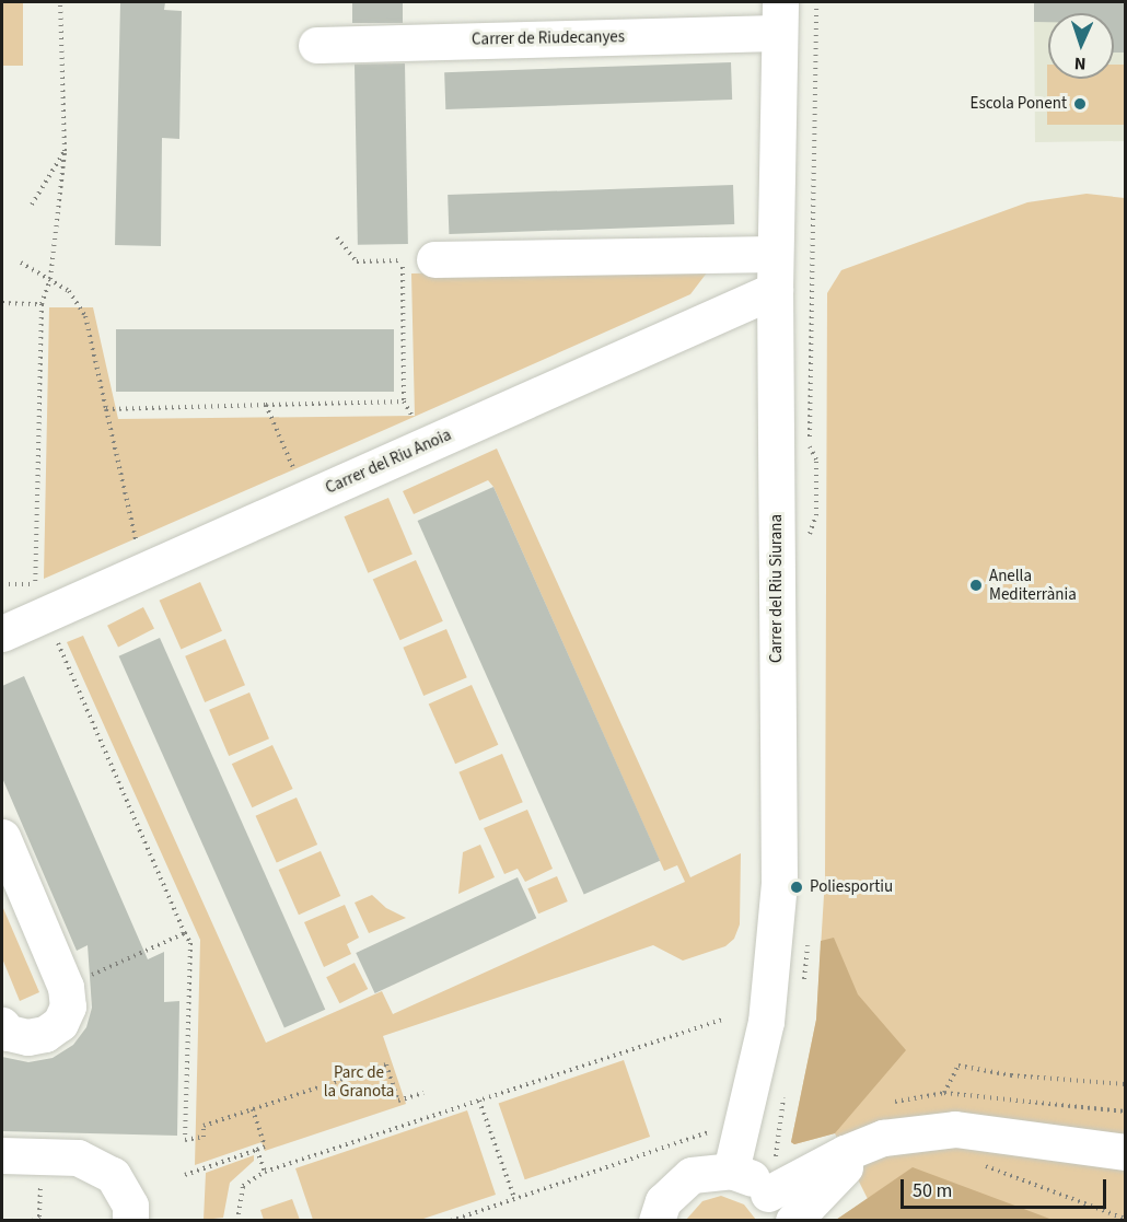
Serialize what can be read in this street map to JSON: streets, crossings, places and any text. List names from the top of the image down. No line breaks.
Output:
{"streets":{"street":["Carrer de Riudecanyes","Carrer del Riu Anoia","Carrer del Riu Siurana"]},"crossings":[["Carrer de Riudecanyes","Carrer del Riu Siurana"],["Carrer del Riu Anoia","Carrer del Riu Siurana"]],"parks":["Parc de la Granota"],"places":["Escola Ponent","Anella Mediterrània","Poliesportiu"],"scale_bar":"50 m","north":"bottom"}
